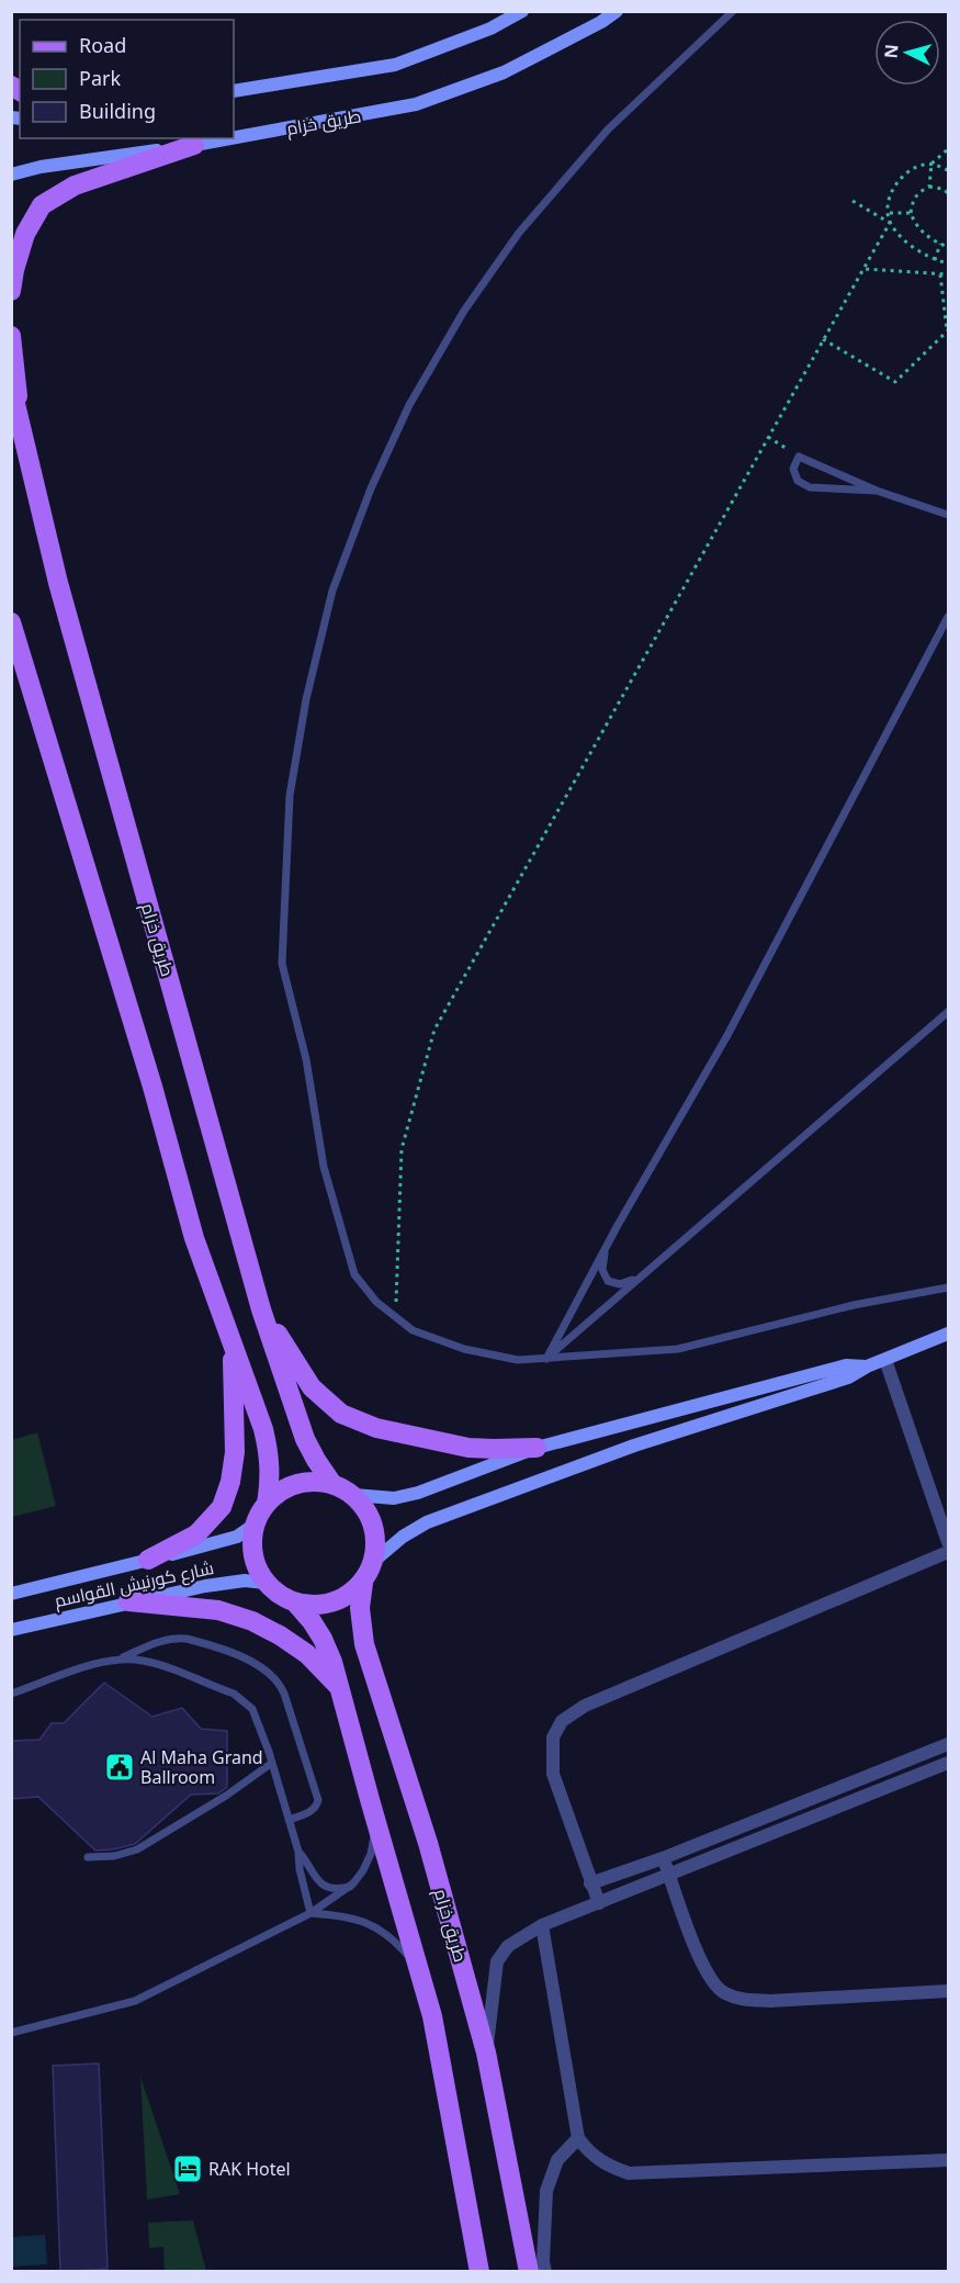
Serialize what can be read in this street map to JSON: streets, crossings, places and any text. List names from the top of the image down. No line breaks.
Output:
{"streets":{"main road":["طريق خزام","شارع كورنيش القواسم"]},"crossings":[["طريق خزام","شارع كورنيش القواسم"]],"places":{"public building":["Al Maha Grand Ballroom"],"hotel":["RAK Hotel"]},"legend":["Road","Park","Building"],"north":"left"}
